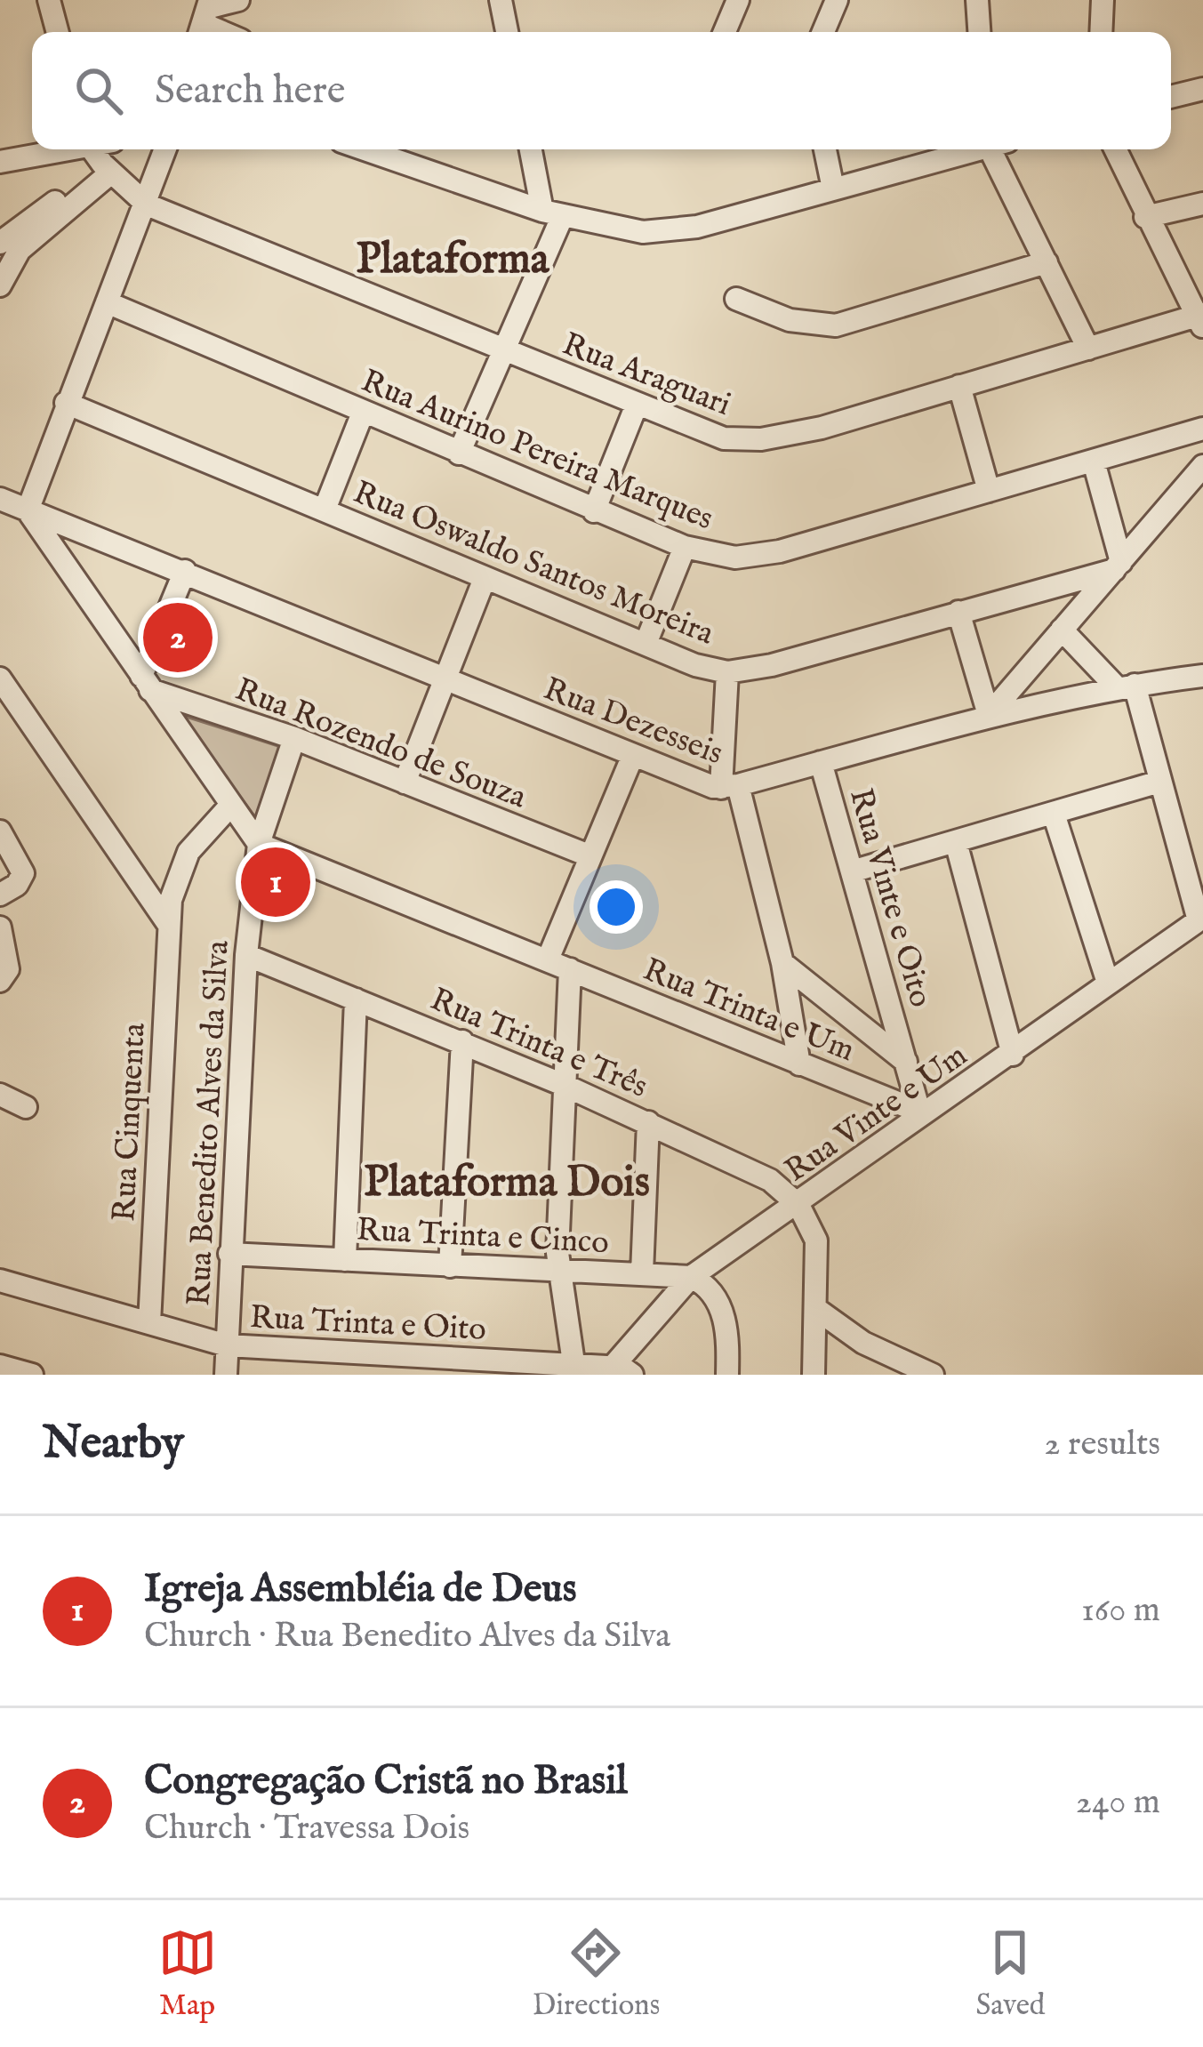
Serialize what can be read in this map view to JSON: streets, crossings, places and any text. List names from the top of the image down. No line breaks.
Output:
{"streets":{"street":["Rua Araguari","Rua Aurino Pereira Marques","Rua Oswaldo Santos Moreira","Rua Dezesseis","Rua Rozendo de Souza","Rua Vinte e Oito","Rua Trinta e Um","Rua Trinta e Três","Rua Vinte e Um","Rua Cinquenta","Rua Benedito Alves da Silva","Rua Trinta e Cinco","Rua Trinta e Oito"]},"crossings":[["Rua Dezesseis","Rua Vinte e Oito"],["Rua Rozendo de Souza","Rua Benedito Alves da Silva"],["Rua Vinte e Oito","Rua Trinta e Um"],["Rua Vinte e Oito","Rua Vinte e Um"],["Rua Trinta e Um","Rua Vinte e Um"],["Rua Trinta e Um","Rua Benedito Alves da Silva"],["Rua Trinta e Três","Rua Vinte e Um"],["Rua Trinta e Três","Rua Benedito Alves da Silva"],["Rua Vinte e Um","Rua Trinta e Cinco"],["Rua Vinte e Um","Rua Trinta e Oito"],["Rua Cinquenta","Rua Trinta e Oito"],["Rua Benedito Alves da Silva","Rua Trinta e Cinco"],["Rua Benedito Alves da Silva","Rua Trinta e Oito"]],"districts":["Plataforma","Plataforma Dois"],"page":{"search":"Search here","pins":["2","1"],"heading":["Nearby","2 results"],"list":[{"mark":"1","name":"Igreja Assembléia de Deus","note":"Church · Rua Benedito Alves da Silva","value":"160 m"},{"mark":"2","name":"Congregação Cristã no Brasil","note":"Church · Travessa Dois","value":"240 m"}],"nav":["Map","Directions","Saved"]}}
